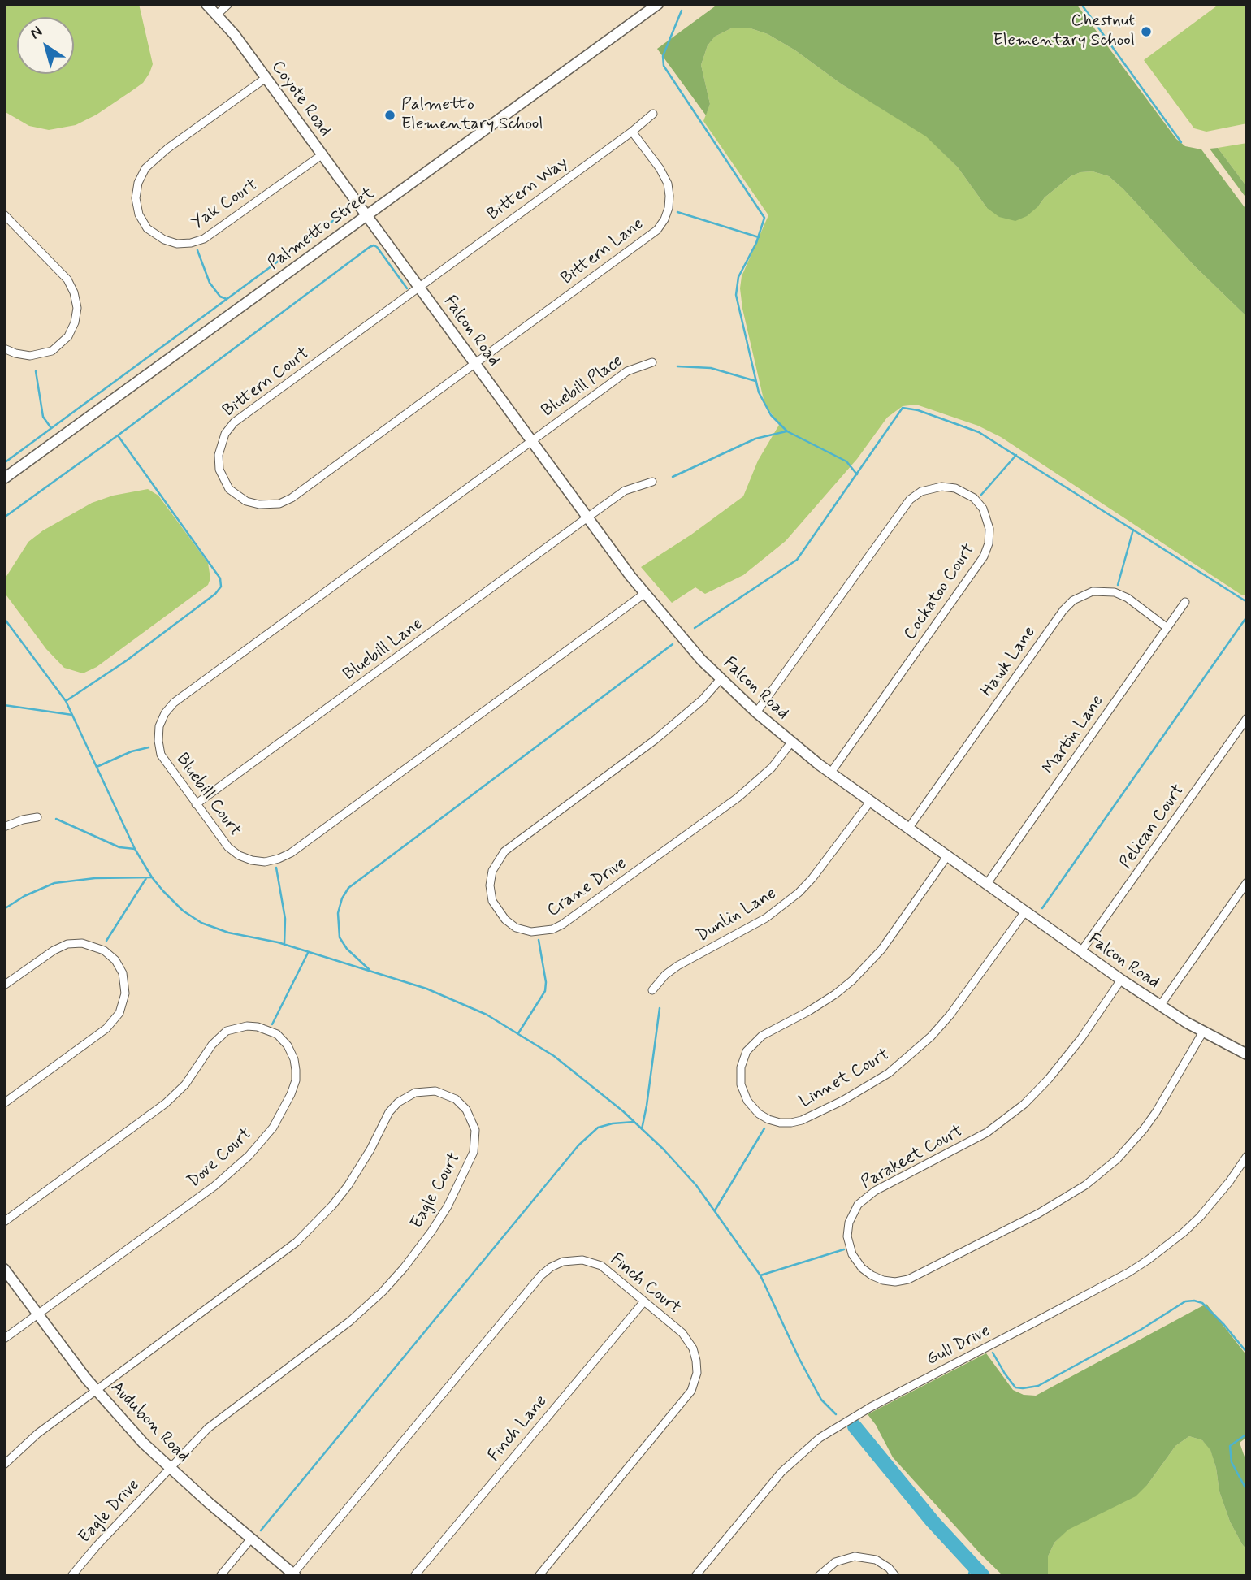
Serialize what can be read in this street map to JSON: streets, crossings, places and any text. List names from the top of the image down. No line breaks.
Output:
{"streets":{"street":["Coyote Road","Bittern Way","Yak Court","Palmetto Street","Bittern Lane","Falcon Road","Bittern Court","Bluebill Place","Cockatoo Court","Bluebill Lane","Hawk Lane","Martin Lane","Bluebill Court","Pelican Court","Crane Drive","Dunlin Lane","Linnet Court","Parakeet Court","Dove Court","Eagle Court","Finch Court","Gull Drive","Audubon Road","Finch Lane","Eagle Drive"]},"crossings":[["Coyote Road","Yak Court"],["Coyote Road","Palmetto Street"],["Coyote Road","Falcon Road"],["Bittern Way","Bittern Lane"],["Bittern Way","Falcon Road"],["Bittern Way","Bittern Court"],["Palmetto Street","Falcon Road"],["Bittern Lane","Falcon Road"],["Bittern Lane","Bittern Court"],["Falcon Road","Bittern Court"],["Falcon Road","Bluebill Place"],["Falcon Road","Cockatoo Court"],["Falcon Road","Bluebill Lane"],["Falcon Road","Hawk Lane"],["Falcon Road","Martin Lane"],["Falcon Road","Bluebill Court"],["Falcon Road","Pelican Court"],["Falcon Road","Crane Drive"],["Falcon Road","Dunlin Lane"],["Falcon Road","Linnet Court"],["Falcon Road","Parakeet Court"],["Bluebill Place","Bluebill Court"],["Bluebill Lane","Bluebill Court"],["Hawk Lane","Martin Lane"],["Dove Court","Audubon Road"],["Eagle Court","Audubon Road"],["Eagle Court","Eagle Drive"],["Finch Court","Audubon Road"],["Finch Court","Finch Lane"],["Audubon Road","Eagle Drive"]],"places":["Chestnut Elementary School","Palmetto Elementary School"],"north":"top left"}
